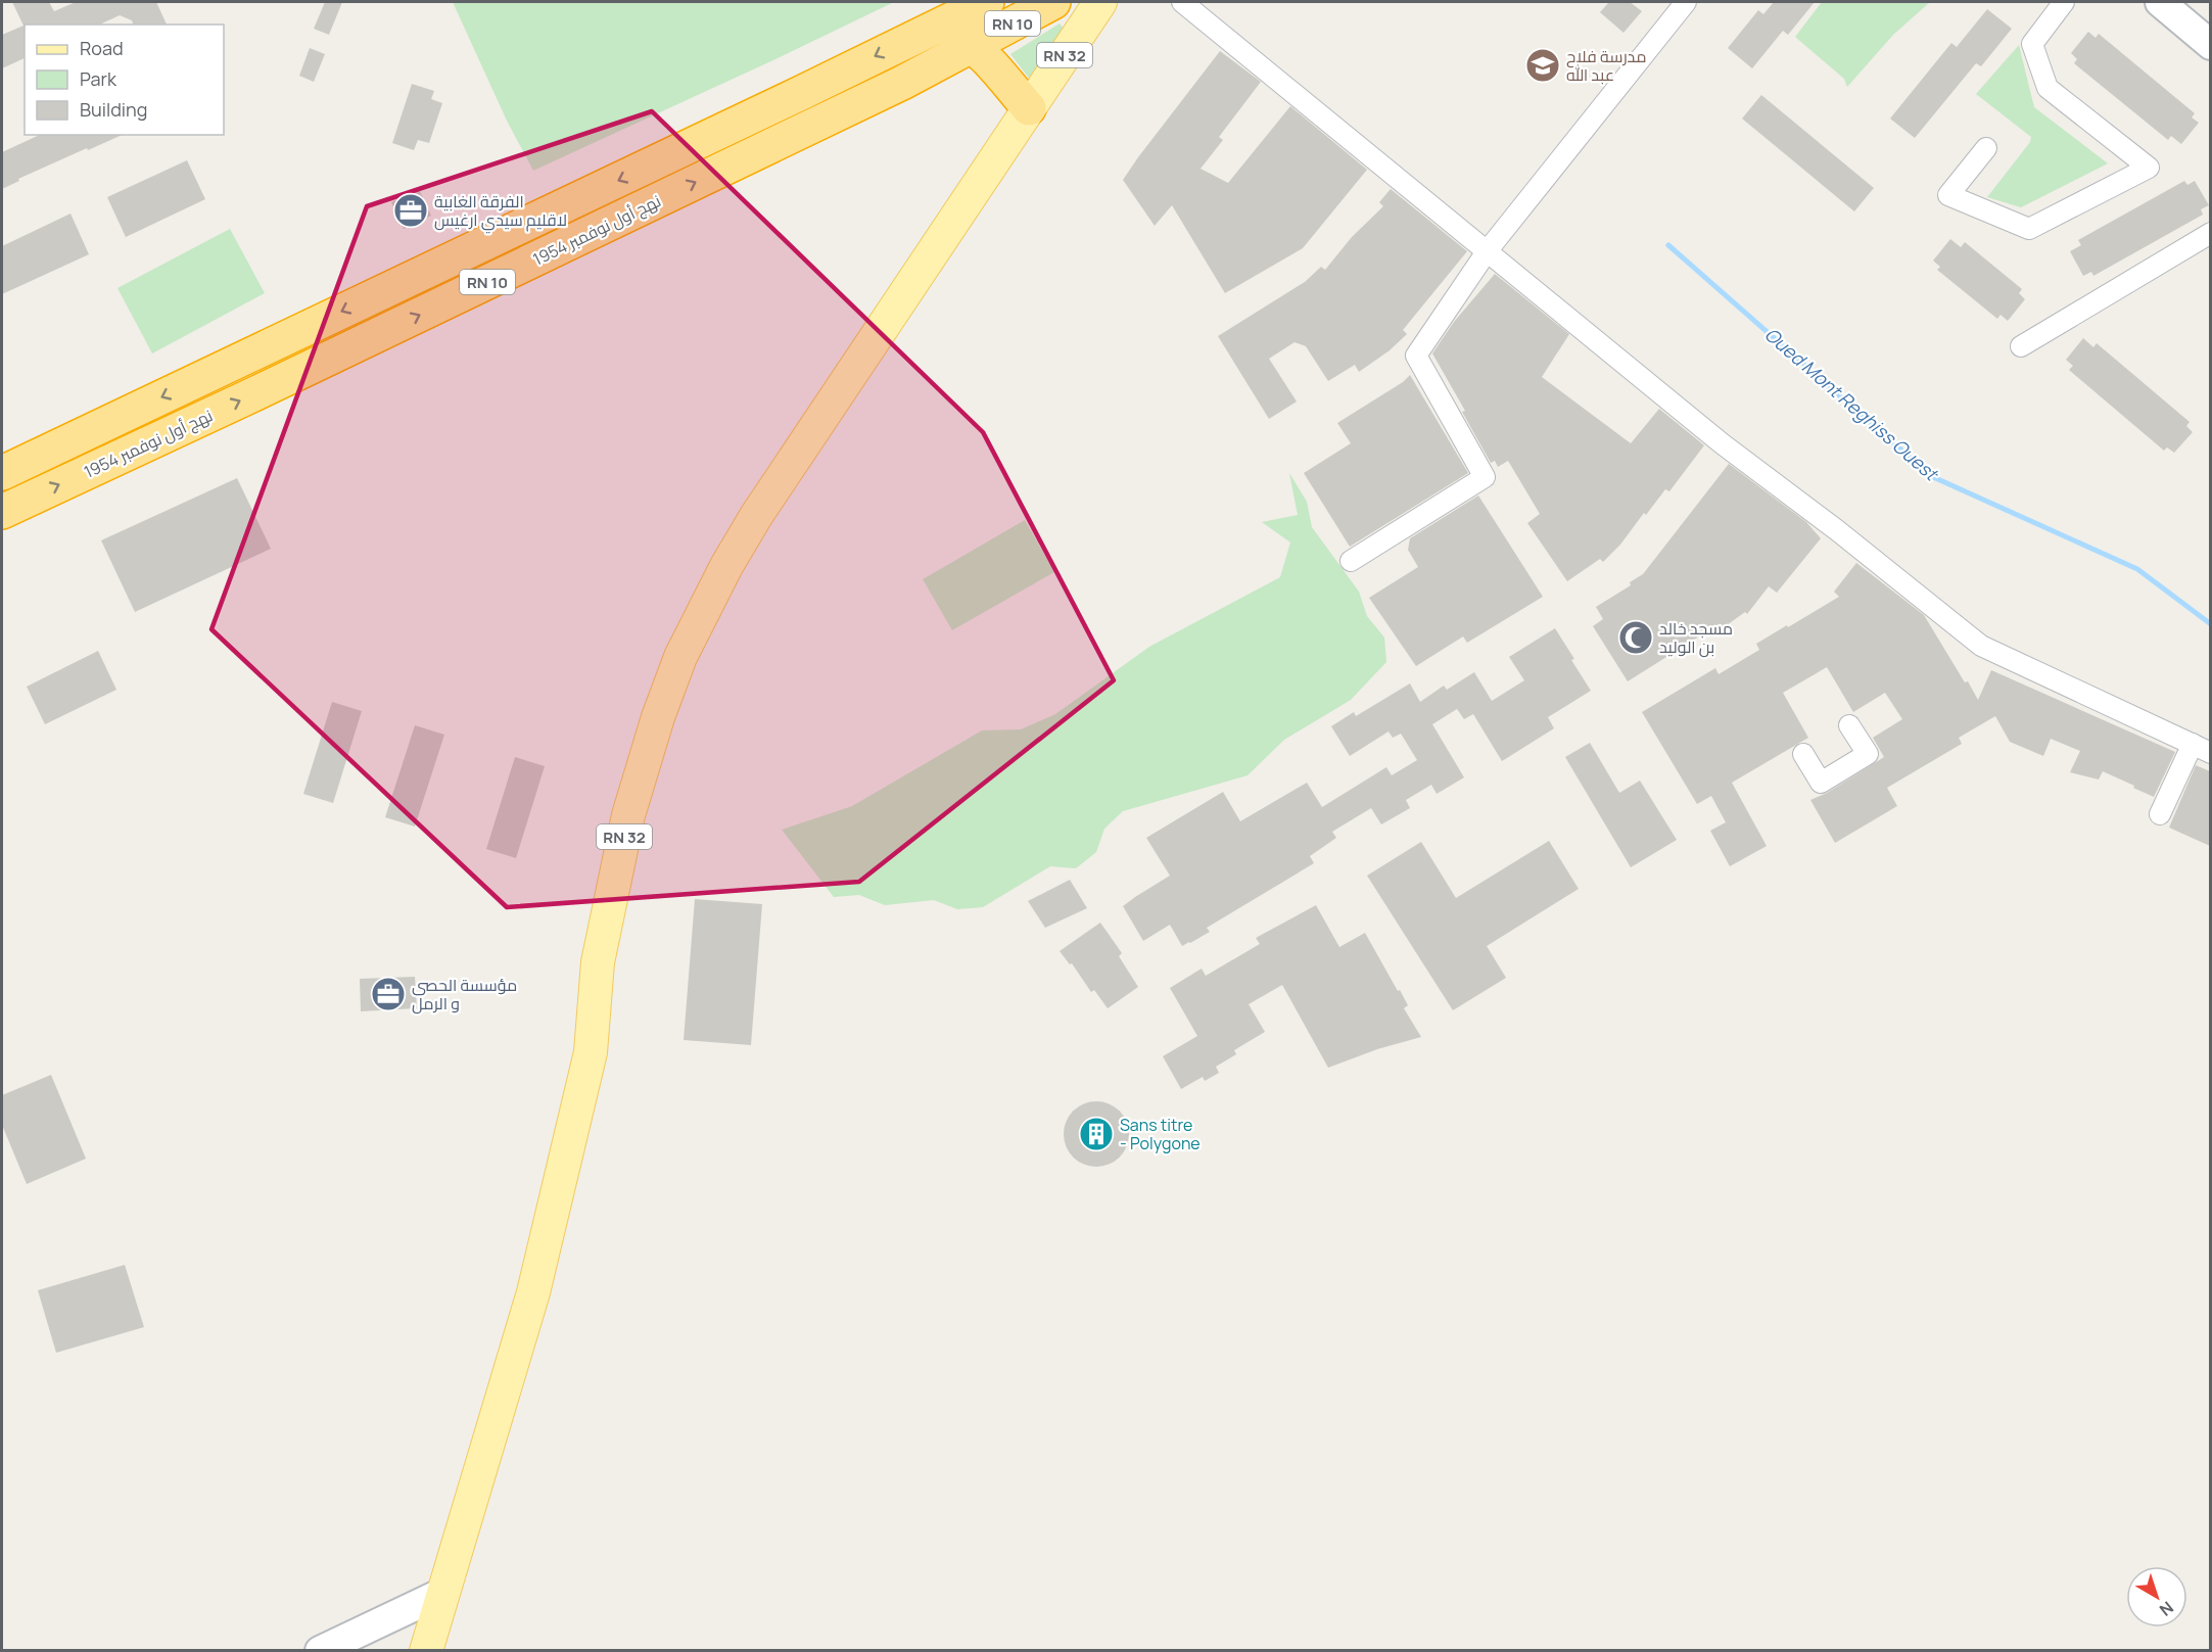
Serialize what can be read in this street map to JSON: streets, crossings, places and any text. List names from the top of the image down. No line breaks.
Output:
{"streets":{"highway":["RN 10","نهج أول نوفمبر 1954"],"main road":["RN 32"]},"water":["Oued Mont Reghiss Ouest"],"places":{"school or university":["مدرسة فلاح عبد الله"],"office":["الفرقة الغابية لاقليم سيدي ارغيس","مؤسسة الحصى و الرمل"],"mosque":["مسجد خالد بن الوليد"],"building":["Sans titre - Polygone"]},"legend":["Road","Park","Building"],"north":"bottom right"}
